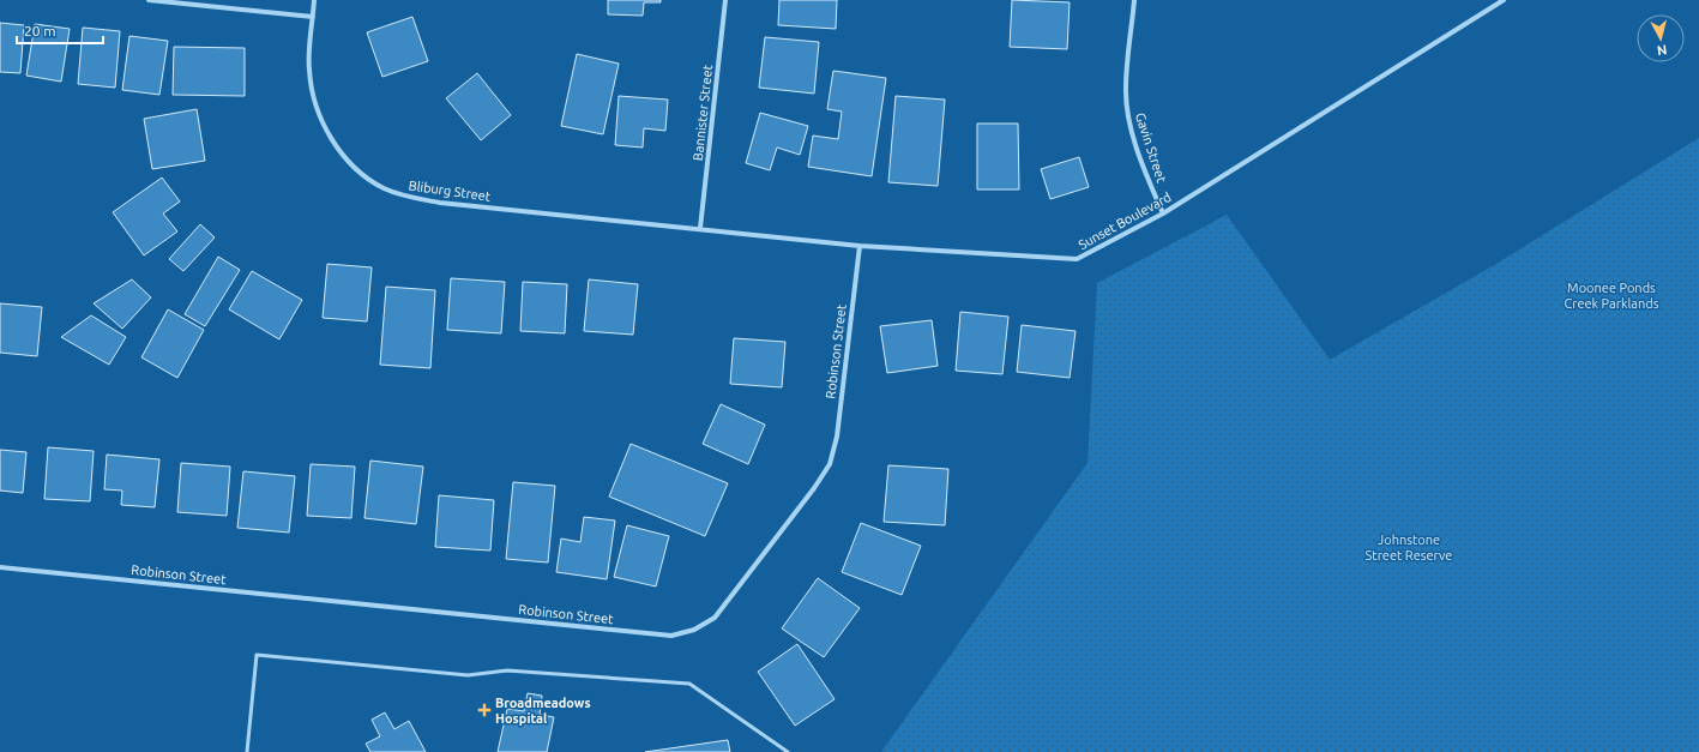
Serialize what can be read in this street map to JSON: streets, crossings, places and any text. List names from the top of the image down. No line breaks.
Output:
{"streets":{"street":["Bannister Street","Gavin Street","Bliburg Street","Sunset Boulevard","Robinson Street"]},"crossings":[["Bannister Street","Bliburg Street"],["Bannister Street","Sunset Boulevard"],["Gavin Street","Sunset Boulevard"],["Bliburg Street","Sunset Boulevard"],["Sunset Boulevard","Robinson Street"]],"parks":["Moonee Ponds Creek Parklands","Johnstone Street Reserve"],"places":{"health":["Broadmeadows Hospital"]},"scale_bar":"20 m","north":"bottom"}
